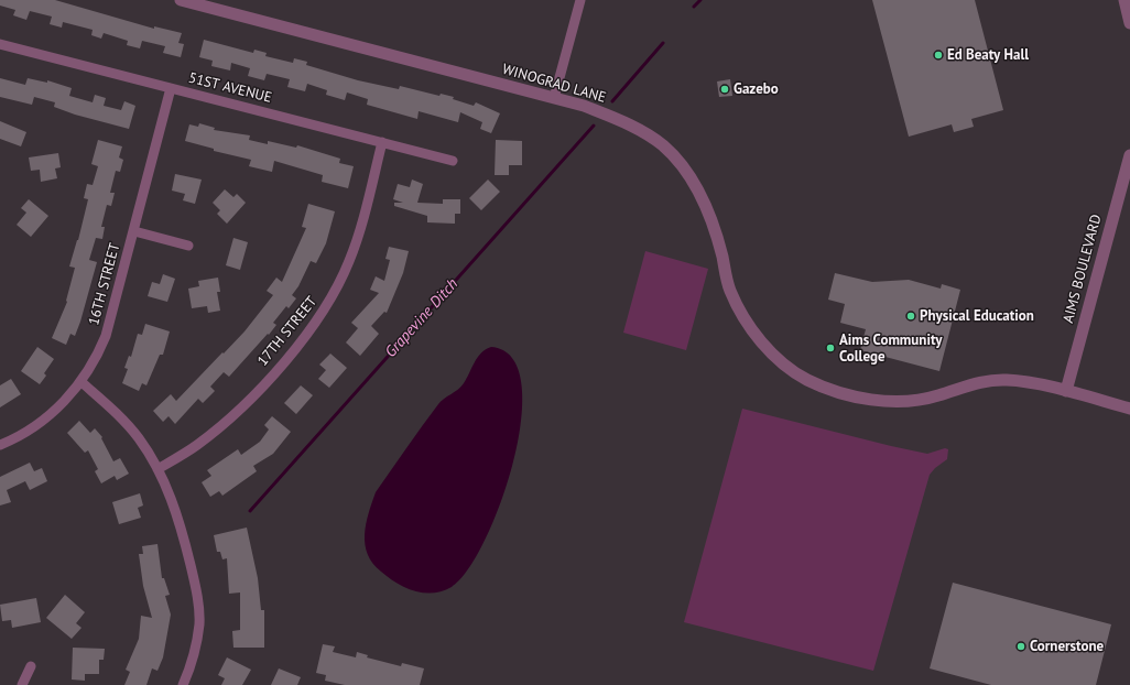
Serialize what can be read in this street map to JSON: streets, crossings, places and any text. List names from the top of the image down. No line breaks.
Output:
{"streets":{"street":["WINOGRAD LANE","51ST AVENUE","AIMS BOULEVARD","16TH STREET","17TH STREET"]},"crossings":[["WINOGRAD LANE","AIMS BOULEVARD"],["51ST AVENUE","16TH STREET"],["51ST AVENUE","17TH STREET"]],"water":["Grapevine Ditch"],"places":["Ed Beaty Hall","Gazebo","Physical Education","Aims Community College","Cornerstone"]}
